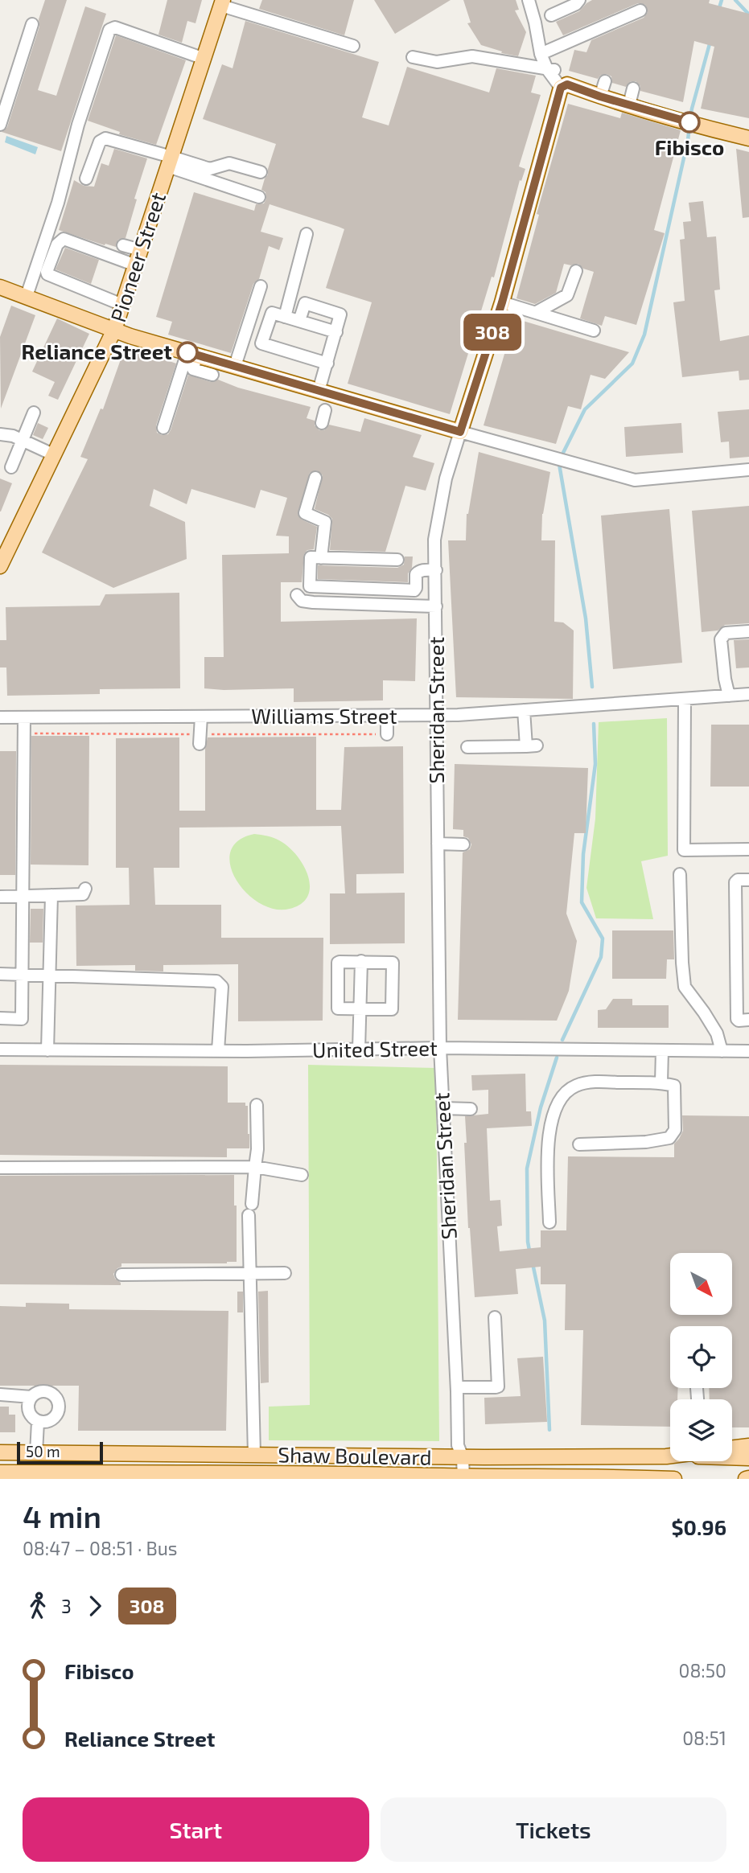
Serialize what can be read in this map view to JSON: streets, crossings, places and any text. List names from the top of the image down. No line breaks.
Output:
{"streets":{"main road":["Pioneer Street","Sheridan Street","Shaw Boulevard"],"street":["Williams Street","United Street"]},"crossings":[["Sheridan Street","Williams Street"],["Sheridan Street","United Street"],["Sheridan Street","Shaw Boulevard"]],"places":["Fibisco","Reliance Street"],"lines":["bus line 308"],"scale_bar":"50 m","north":"bottom right","page":{"on_map":"308","scale":"50 m","heading":["4 min","08:47 – 08:51 · Bus","$0.96"],"legs":["3","308"],"list":[{"name":"Fibisco","value":"08:50"},{"name":"Reliance Street","value":"08:51"}],"buttons":["Start","Tickets"]}}
